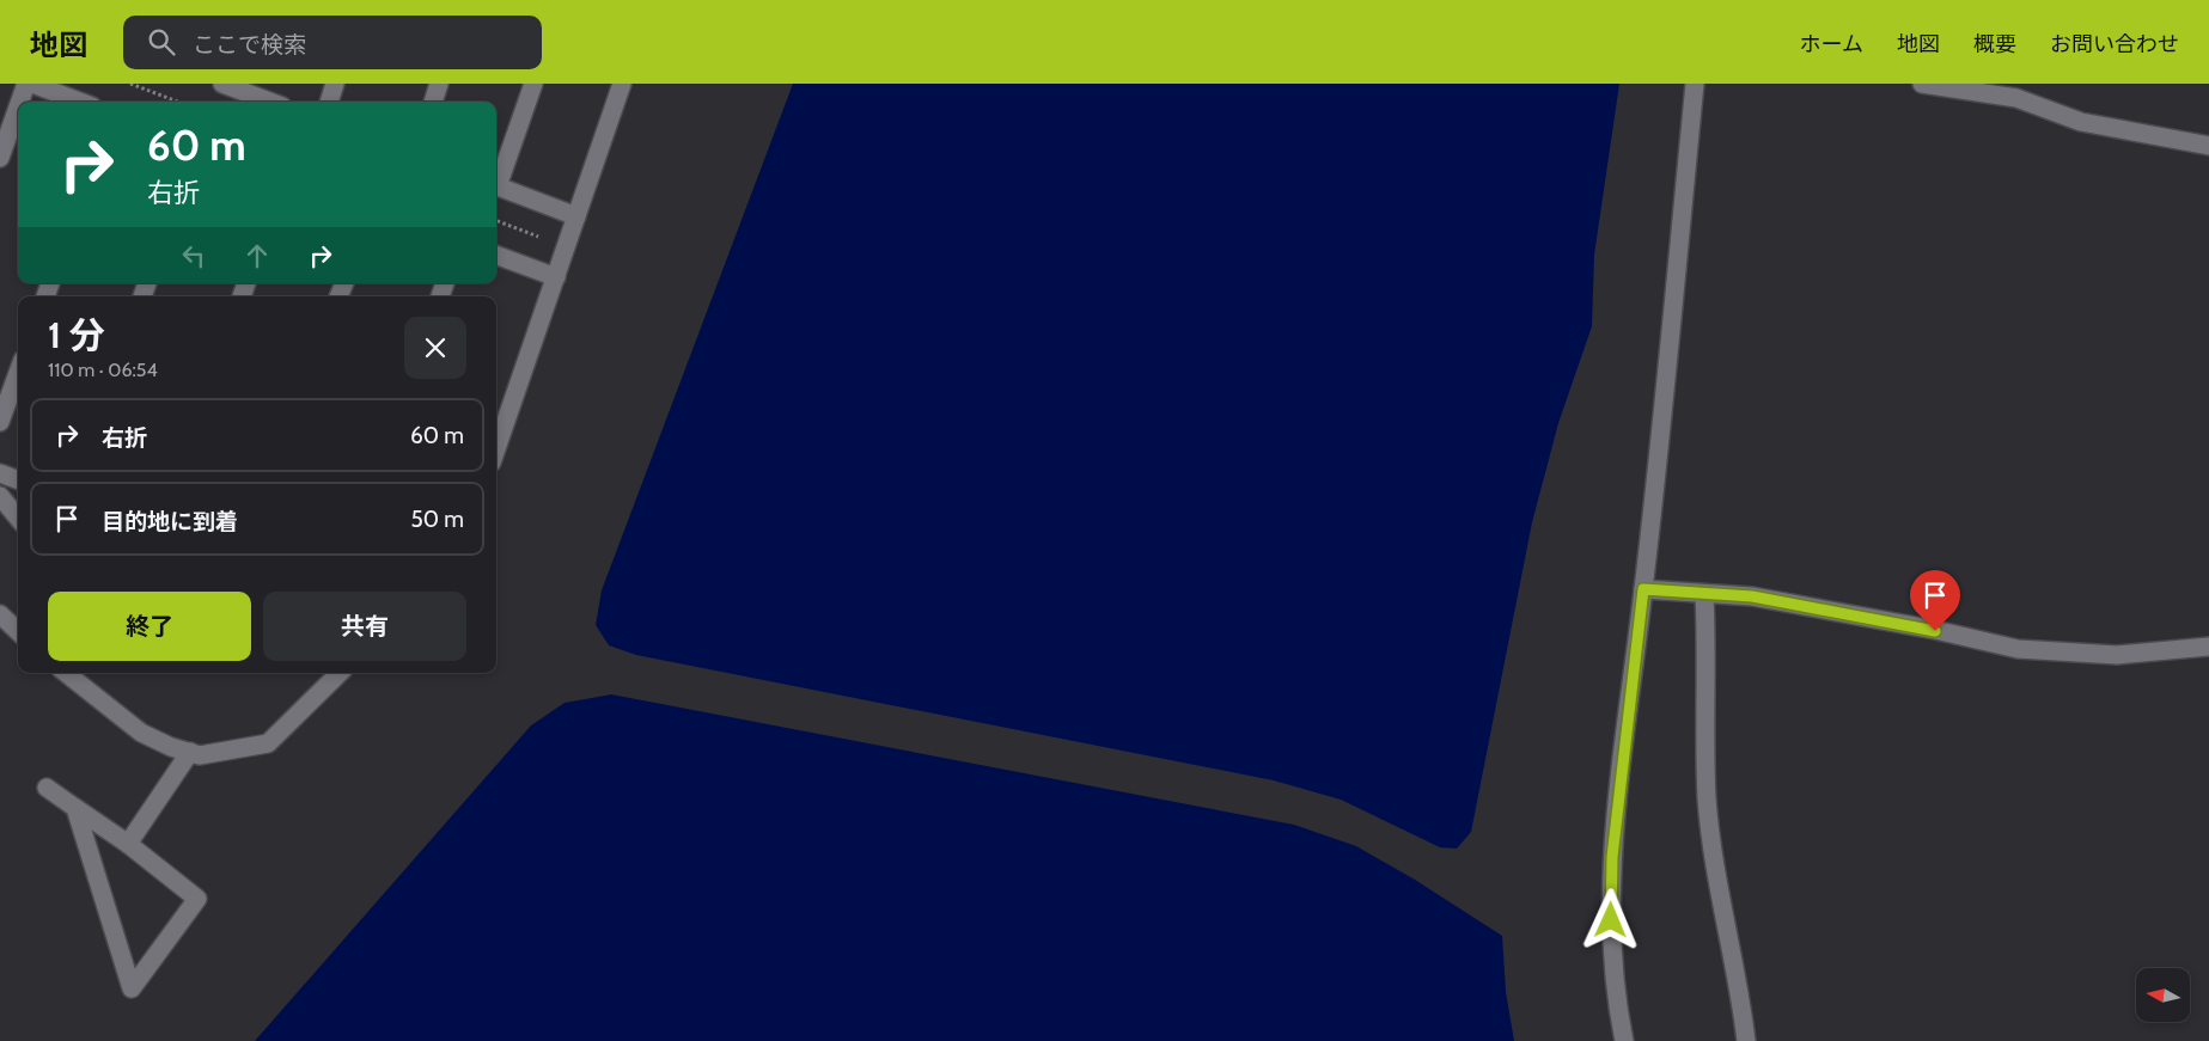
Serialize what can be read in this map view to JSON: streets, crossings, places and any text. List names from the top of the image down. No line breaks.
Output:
{"north":"left","page":{"header":"地図","search":"ここで検索","nav":["ホーム","地図","概要","お問い合わせ"],"turn":["60 m","右折"],"heading":["1 分","110 m · 06:54"],"list":[{"name":"右折","value":"60 m"},{"name":"目的地に到着","value":"50 m"}],"buttons":["終了","共有"]}}
